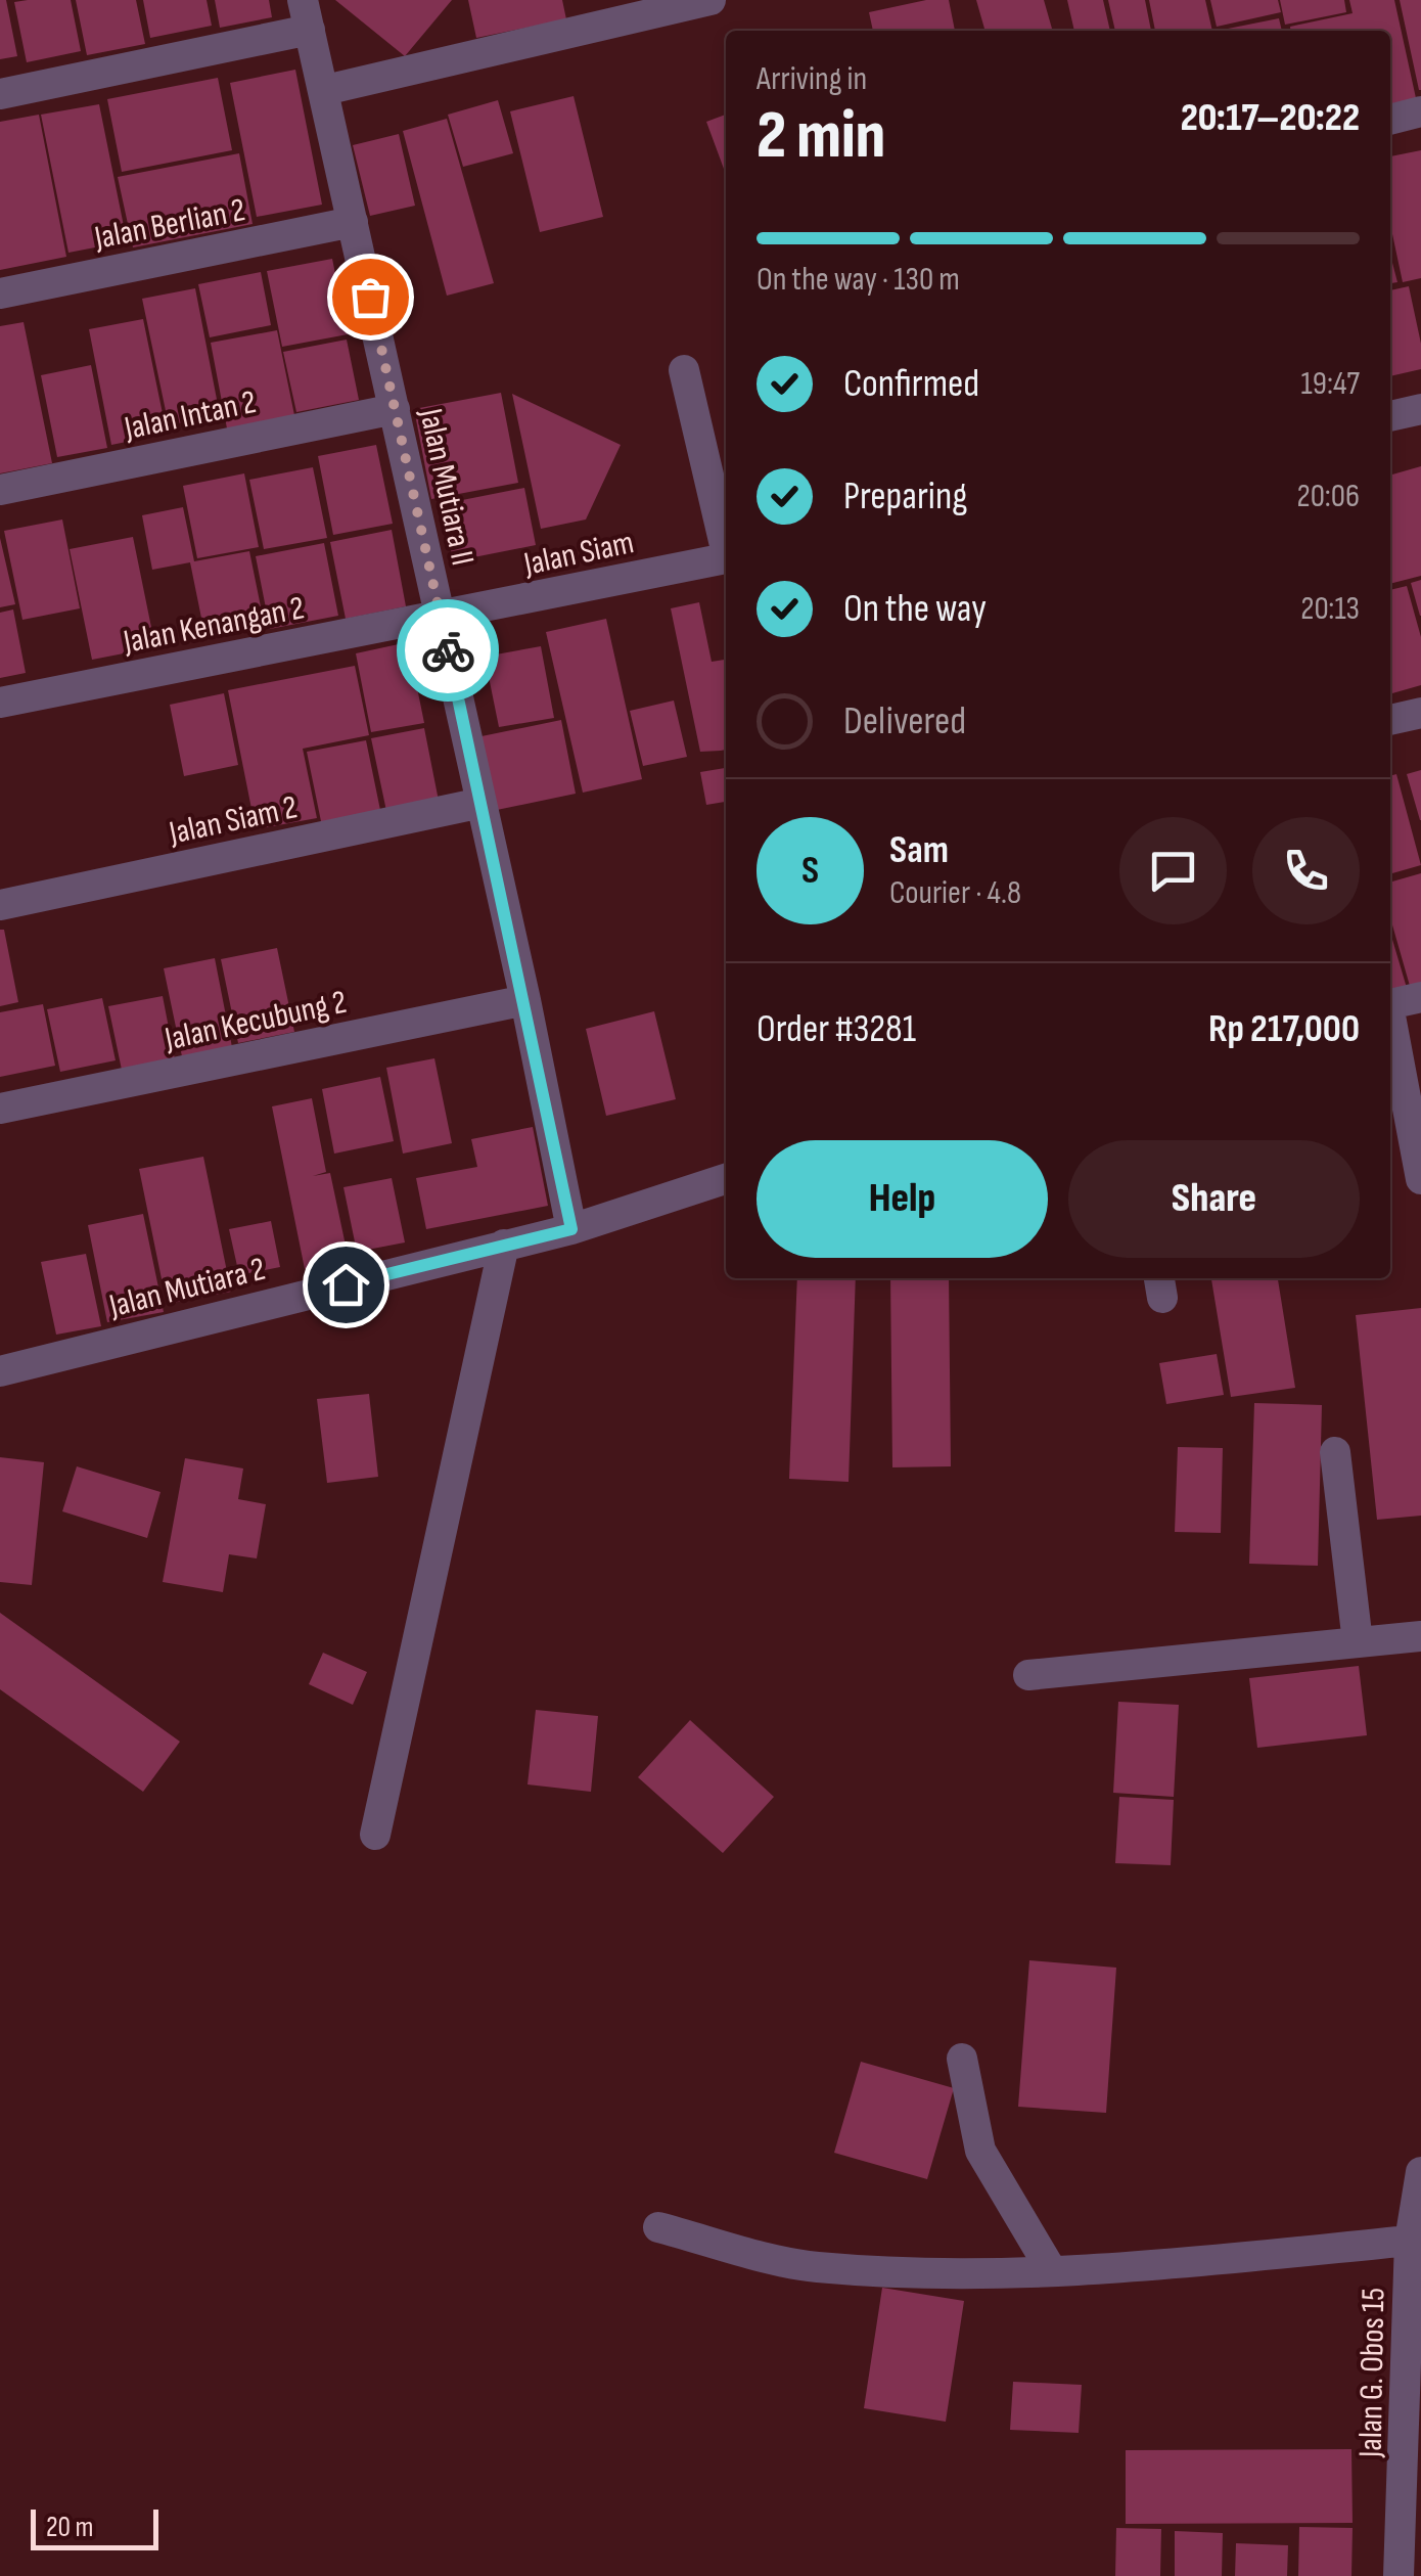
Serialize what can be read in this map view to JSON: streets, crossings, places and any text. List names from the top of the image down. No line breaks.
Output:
{"streets":{"street":["Jalan Berlian 2","Jalan Intan 2","Jalan Mutiara II","Jalan Siam","Jalan Kenangan 2","Jalan Siam 2","Jalan Kecubung 2","Jalan Mutiara 2","Jalan G. Obos 15"]},"crossings":[["Jalan Berlian 2","Jalan Mutiara II"],["Jalan Intan 2","Jalan Mutiara II"],["Jalan Mutiara II","Jalan Siam"],["Jalan Mutiara II","Jalan Kenangan 2"],["Jalan Mutiara II","Jalan Siam 2"],["Jalan Mutiara II","Jalan Kecubung 2"],["Jalan Mutiara II","Jalan Mutiara 2"],["Jalan Siam","Jalan Kenangan 2"]],"scale_bar":"20 m","page":{"heading":["2 min","Arriving in","20:17–20:22"],"panel":["Sam","Courier · 4.8","Order #3281","Rp 217,000"],"bar":"On the way · 130 m","list":[["Confirmed","19:47"],["Preparing","20:06"],["On the way","20:13"],"Delivered"],"round":"S","buttons":["Help","Share"],"scale":"20 m"}}
